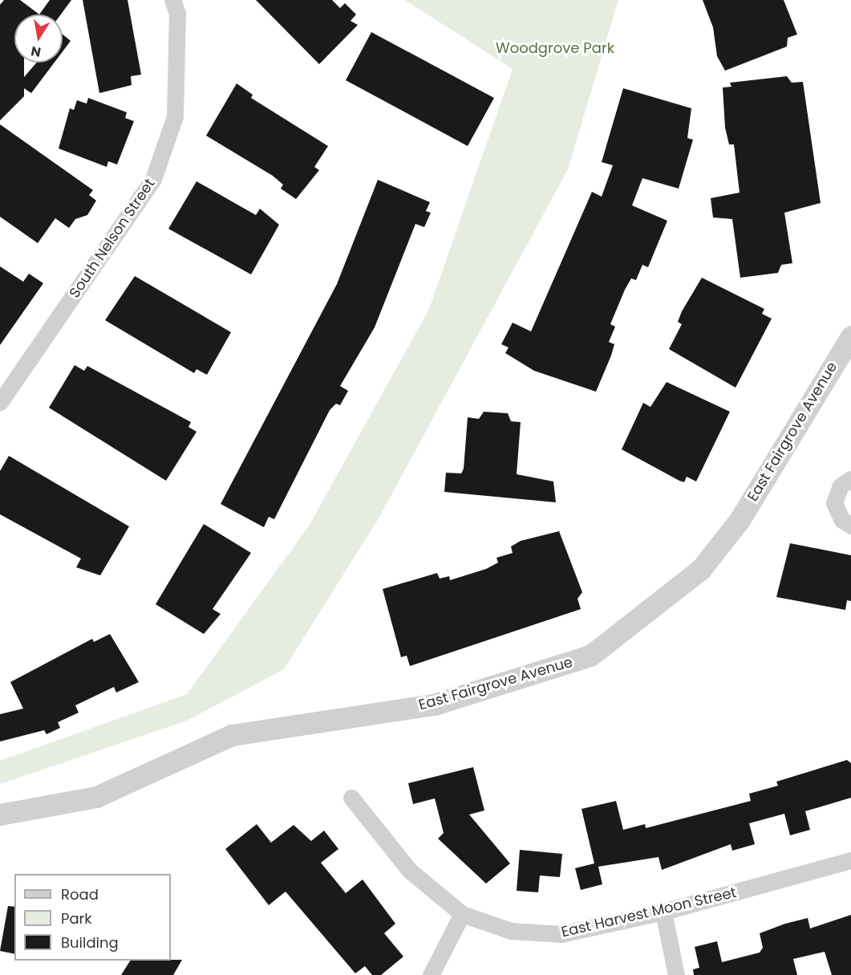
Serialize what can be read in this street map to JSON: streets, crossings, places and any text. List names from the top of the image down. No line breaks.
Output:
{"streets":{"street":["South Nelson Street","East Fairgrove Avenue","East Harvest Moon Street"]},"parks":["Woodgrove Park"],"legend":["Road","Park","Building"],"north":"bottom"}
